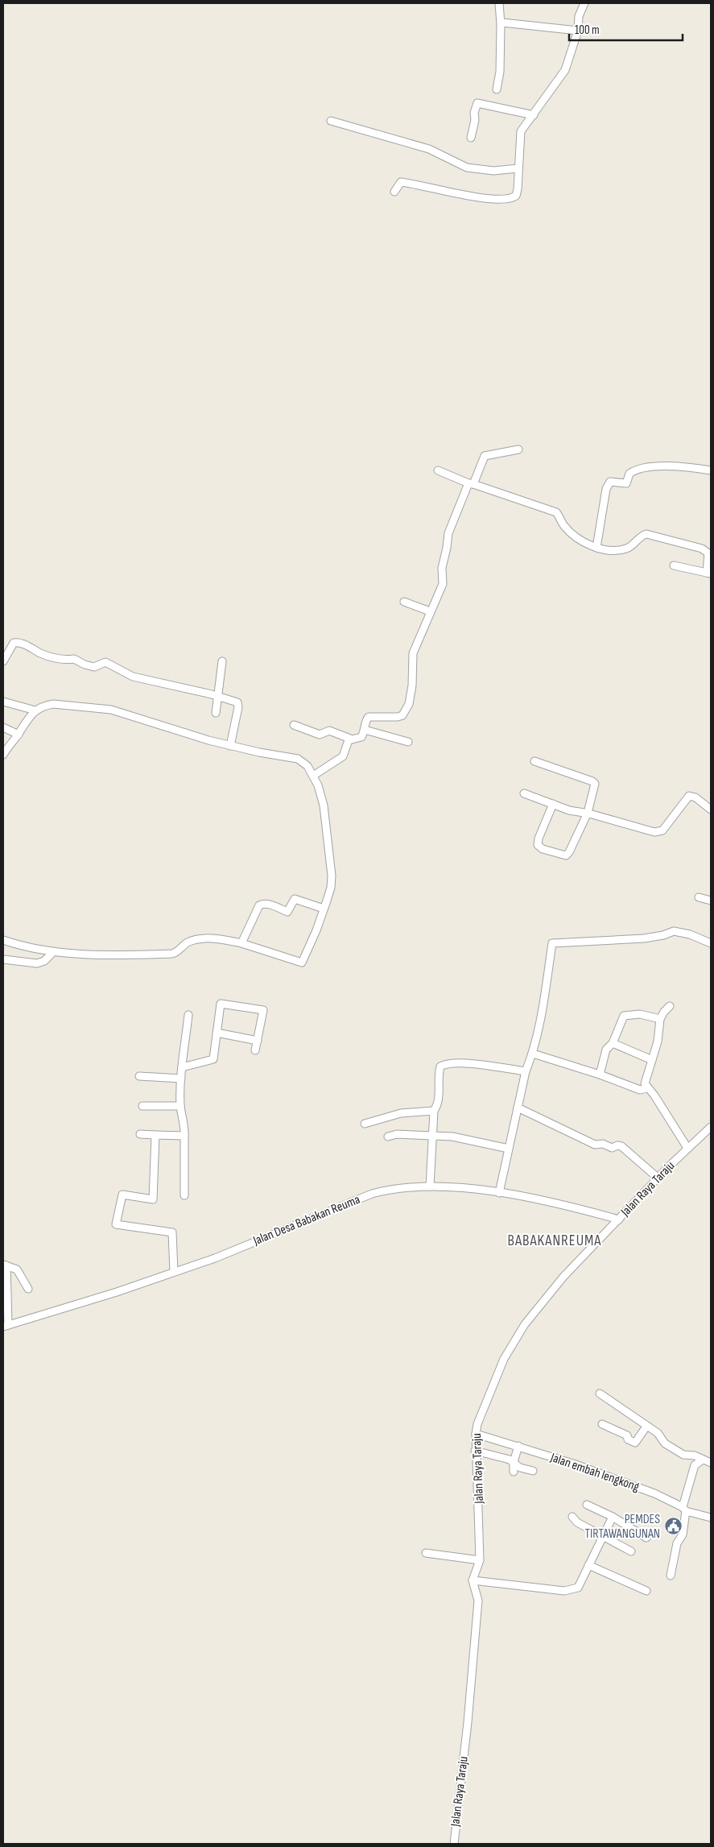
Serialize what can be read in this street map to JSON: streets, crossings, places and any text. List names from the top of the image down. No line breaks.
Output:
{"streets":{"street":["Jalan Raya Taraju","Jalan Desa Babakan Reuma","Jalan embah lengkong"]},"crossings":[["Jalan Raya Taraju","Jalan Desa Babakan Reuma"],["Jalan Raya Taraju","Jalan embah lengkong"]],"districts":["BABAKANREUMA"],"places":{"public building":["PEMDES TIRTAWANGUNAN"]},"scale_bar":"100 m"}
